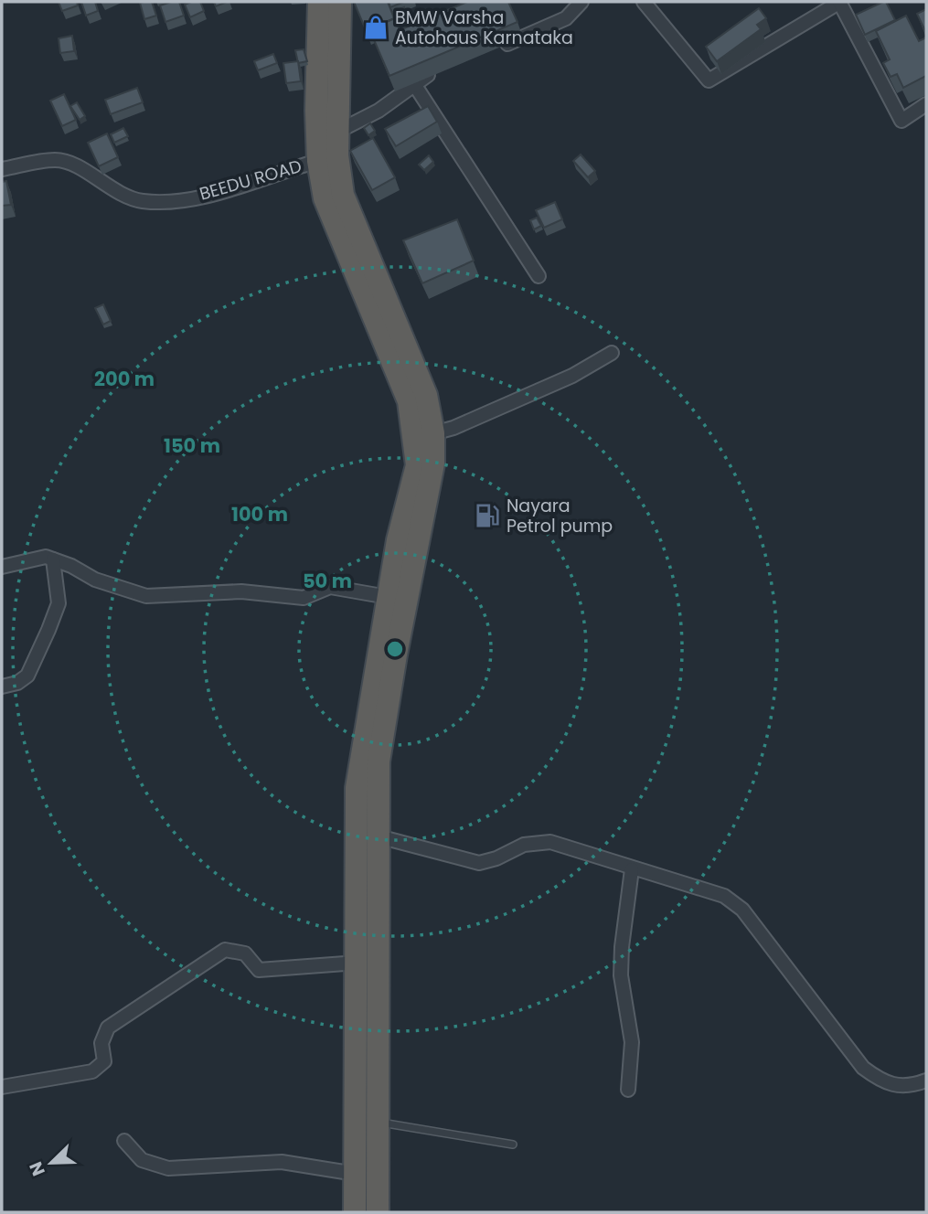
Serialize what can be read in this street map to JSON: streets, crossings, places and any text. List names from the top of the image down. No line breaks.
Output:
{"streets":{"street":["BEEDU ROAD"]},"places":{"shop":["BMW Varsha Autohaus Karnataka"],"fuel station":["Nayara Petrol pump"]},"north":"bottom left","rings":["200 m","150 m","100 m","50 m"]}
